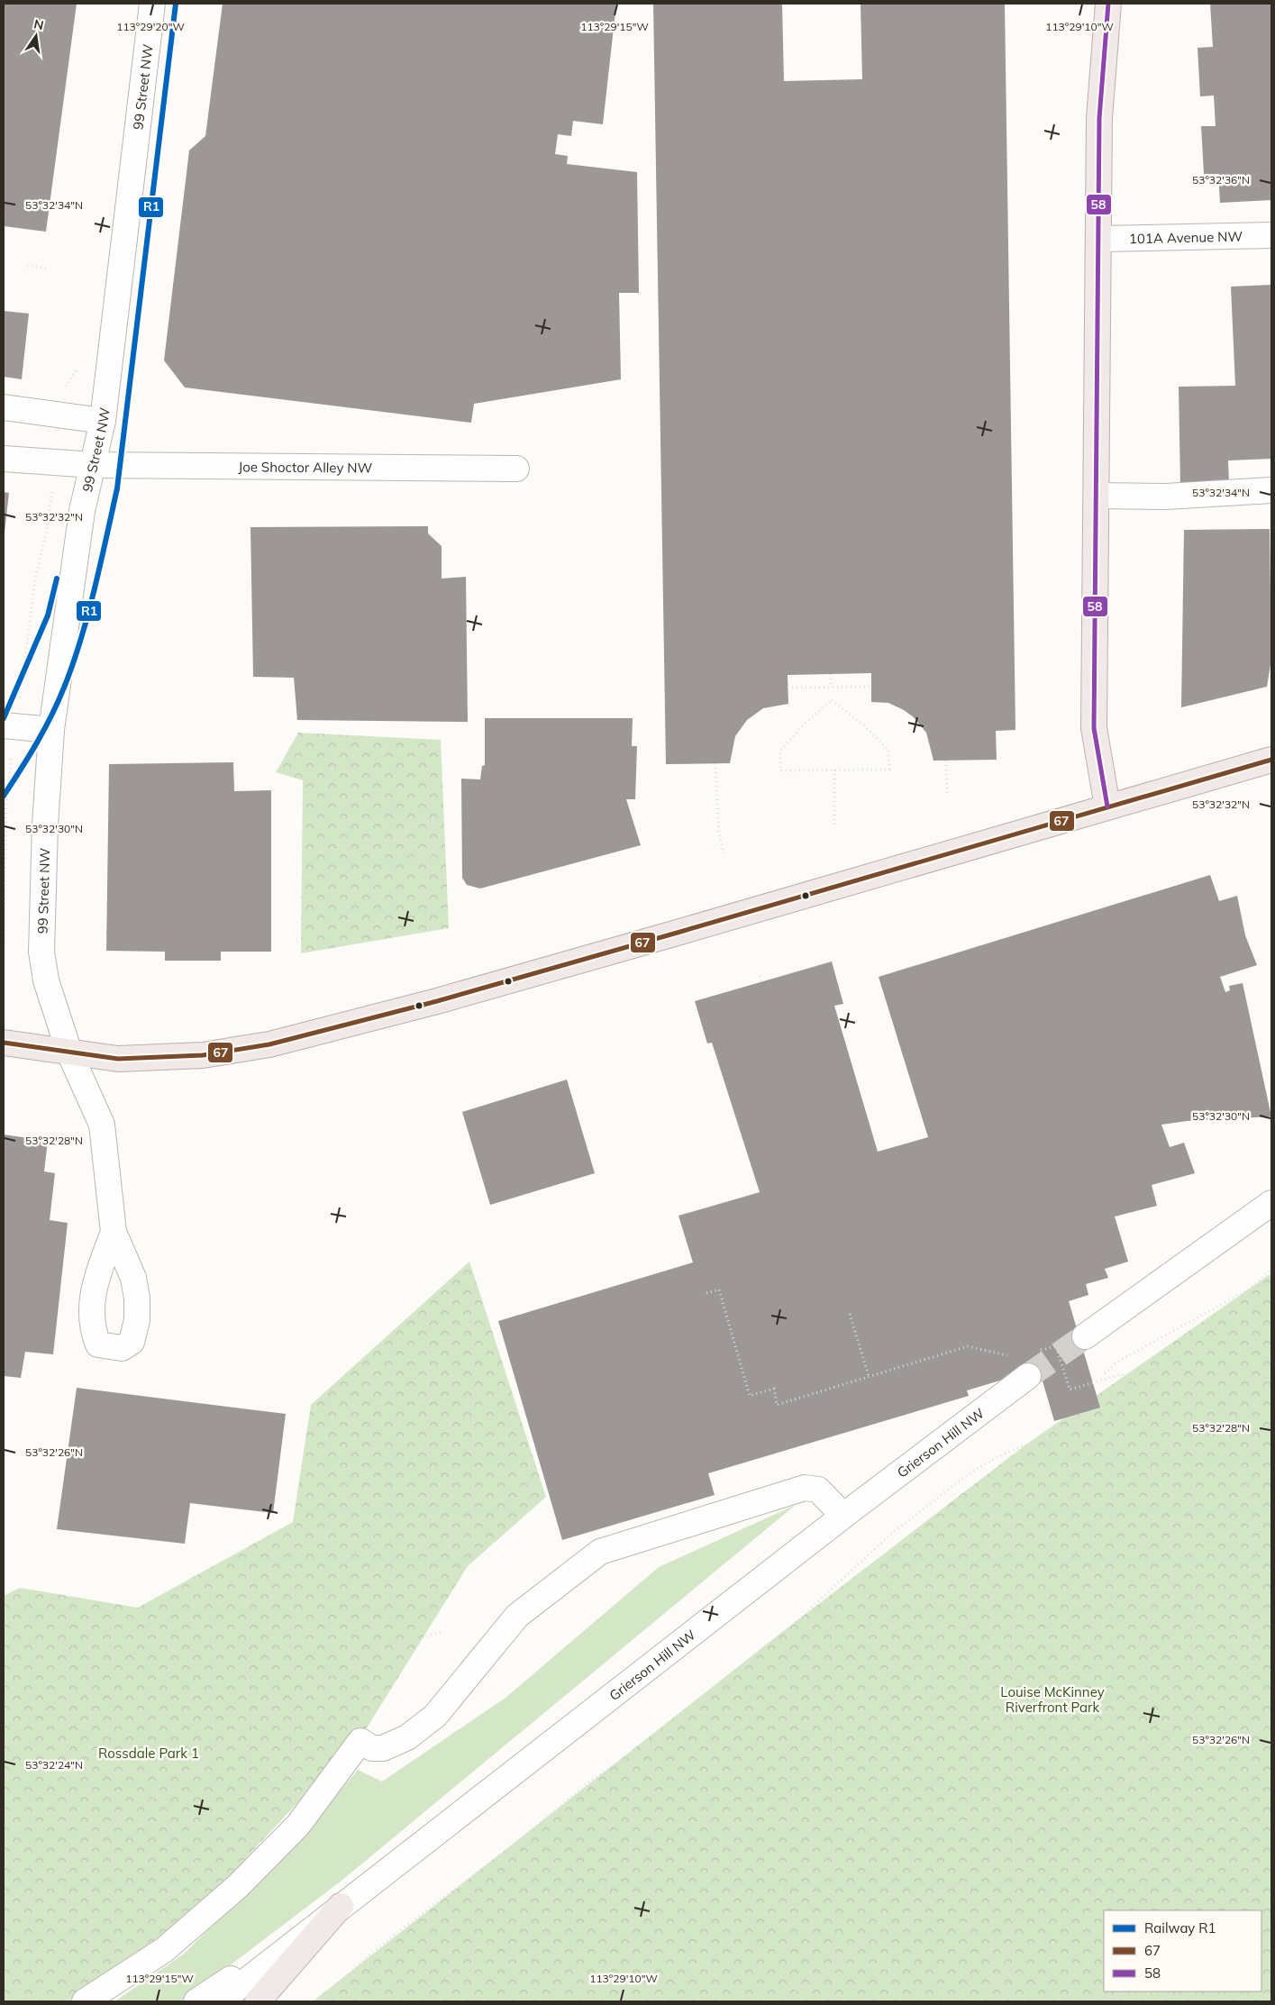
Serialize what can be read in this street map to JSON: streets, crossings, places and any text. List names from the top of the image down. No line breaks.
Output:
{"streets":{"street":["99 Street NW","101A Avenue NW","Joe Shoctor Alley NW","Grierson Hill NW"]},"crossings":[["99 Street NW","Joe Shoctor Alley NW"]],"parks":["Louise McKinney Riverfront Park","Rossdale Park 1"],"lines":["rail line R1","transit line 58","transit line 67"],"legend":["Railway R1","67","58"],"north":"top","coordinates":["113°29'20\"W","113°29'15\"W","113°29'10\"W","53°32'36\"N","53°32'34\"N","53°32'32\"N","53°32'30\"N","53°32'28\"N","53°32'26\"N","53°32'24\"N"]}
